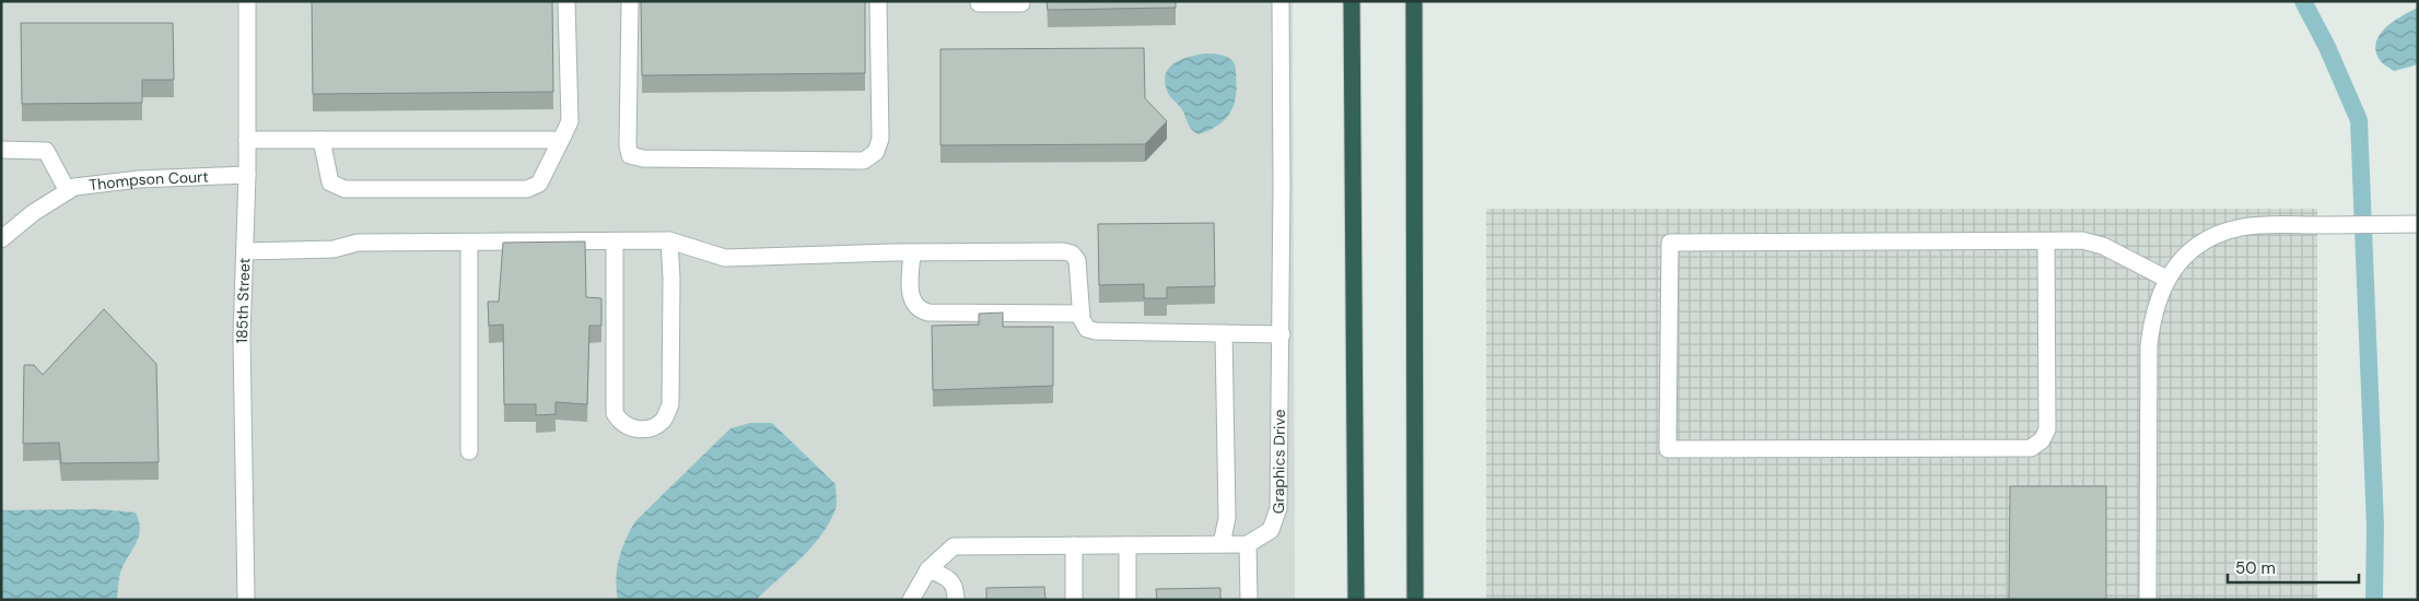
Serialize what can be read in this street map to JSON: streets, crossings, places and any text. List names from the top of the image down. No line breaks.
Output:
{"streets":{"street":["Thompson Court","185th Street","Graphics Drive"]},"crossings":[["Thompson Court","185th Street"]],"scale_bar":"50 m"}
